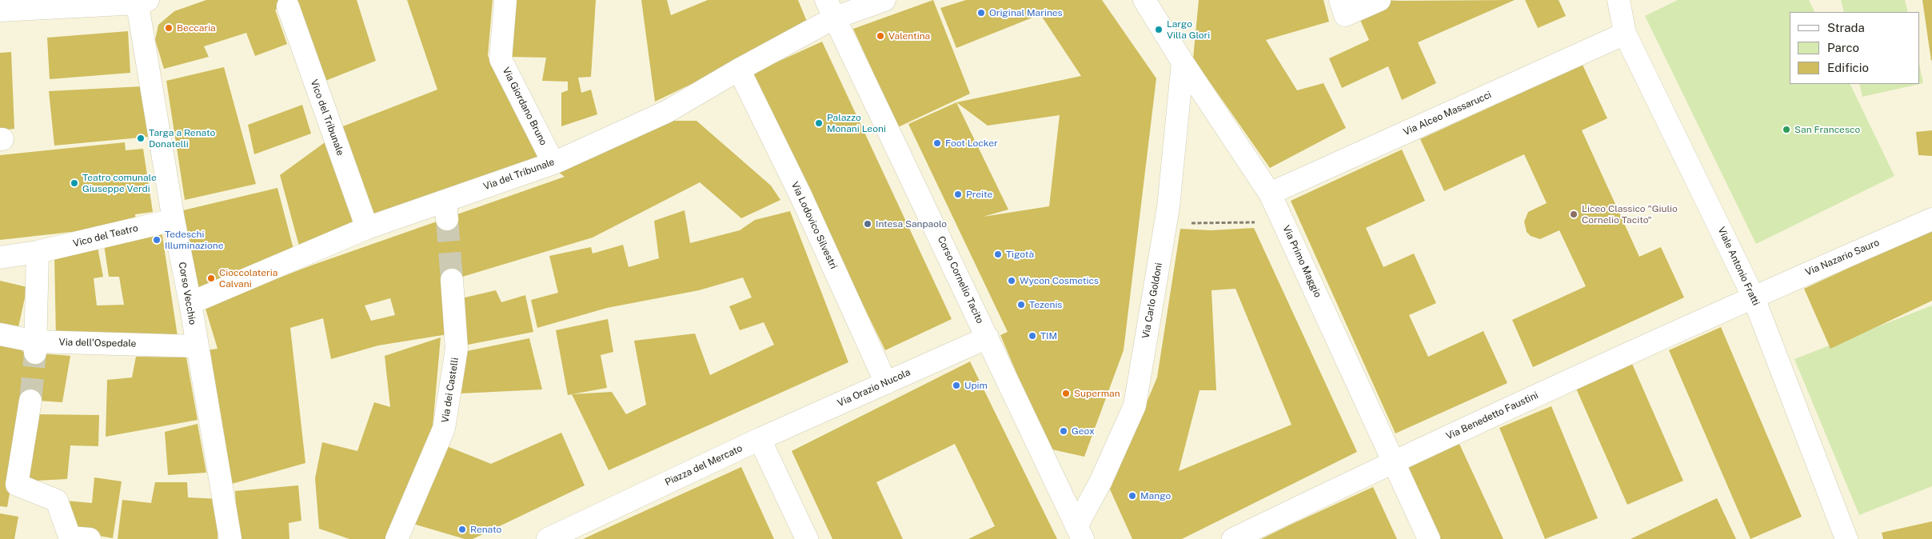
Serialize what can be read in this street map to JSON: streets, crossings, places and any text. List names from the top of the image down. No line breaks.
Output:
{"streets":{"street":["Via Giordano Bruno","Via Alceo Massarucci","Vico del Tribunale","Via del Tribunale","Via Lodovico Silvestri","Vico del Teatro","Via Nazario Sauro","Via Primo Maggio","Viale Antonio Fratti","Corso Cornelio Tacito","Corso Vecchio","Via Carlo Goldoni","Via dell'Ospedale","Via Orazio Nucola","Via dei Castelli","Via Benedetto Faustini","Piazza del Mercato"]},"crossings":[["Via Giordano Bruno","Via del Tribunale"],["Via Alceo Massarucci","Via Primo Maggio"],["Via Alceo Massarucci","Viale Antonio Fratti"],["Vico del Tribunale","Via del Tribunale"],["Via del Tribunale","Via Lodovico Silvestri"],["Via del Tribunale","Corso Cornelio Tacito"],["Via del Tribunale","Corso Vecchio"],["Via Lodovico Silvestri","Via Orazio Nucola"],["Vico del Teatro","Corso Vecchio"],["Via Nazario Sauro","Viale Antonio Fratti"],["Via Nazario Sauro","Via Benedetto Faustini"],["Via Primo Maggio","Via Carlo Goldoni"],["Via Primo Maggio","Via Benedetto Faustini"],["Viale Antonio Fratti","Via Benedetto Faustini"],["Corso Cornelio Tacito","Via Carlo Goldoni"],["Corso Cornelio Tacito","Via Orazio Nucola"],["Corso Vecchio","Via dell'Ospedale"],["Via Orazio Nucola","Piazza del Mercato"]],"places":["Original Marines","Beccaria","Largo Villa Glori","Valentina","Palazzo Monani Leoni","San Francesco","Targa a Renato Donatelli","Foot Locker","Teatro comunale Giuseppe Verdi","Preite","Liceo Classico \"Giulio Cornelio Tacito\"","Intesa Sanpaolo","Tedeschi Illuminazione","Tigotà","Cioccolateria Calvani","Wycon Cosmetics","Tezenis","TIM","Upim","Superman","Geox","Mango","Renato"],"legend":["Strada","Parco","Edificio"]}
